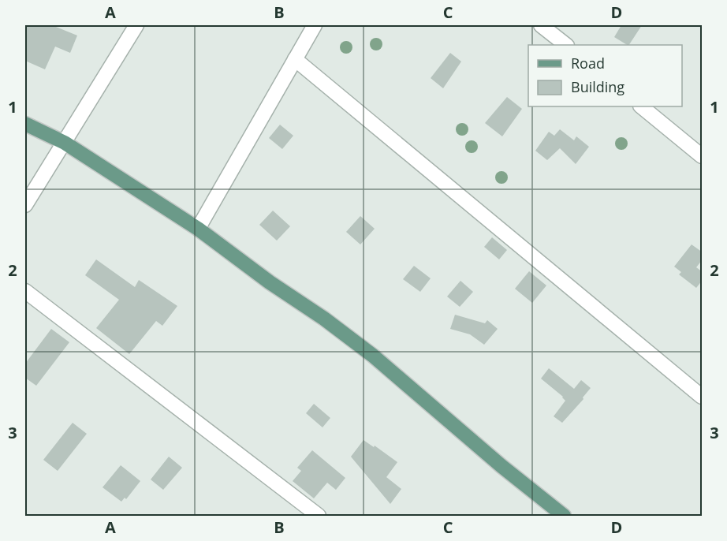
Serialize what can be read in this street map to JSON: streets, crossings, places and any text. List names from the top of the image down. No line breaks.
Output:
{"legend":["Road","Building"],"grid":{"columns":["A","B","C","D"],"rows":["1","2","3"]}}
